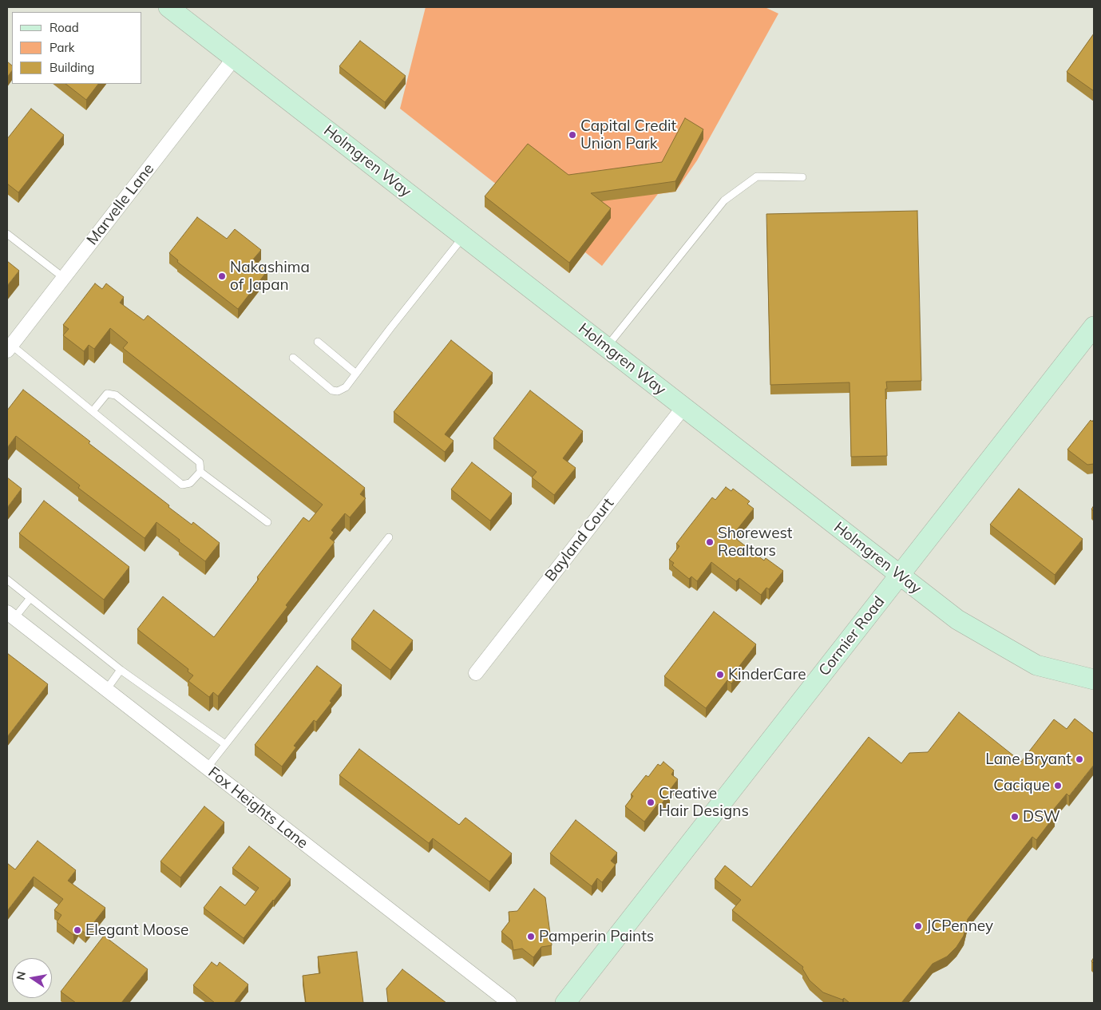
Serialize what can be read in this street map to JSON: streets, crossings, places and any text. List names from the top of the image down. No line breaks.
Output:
{"streets":{"street":["Holmgren Way","Marvelle Lane","Bayland Court","Cormier Road","Fox Heights Lane"]},"crossings":[["Holmgren Way","Marvelle Lane"],["Holmgren Way","Bayland Court"],["Holmgren Way","Cormier Road"]],"places":["Capital Credit Union Park","Nakashima of Japan","Shorewest Realtors","KinderCare","Lane Bryant","Cacique","Creative Hair Designs","DSW","JCPenney","Elegant Moose","Pamperin Paints"],"legend":["Road","Park","Building"],"north":"left"}
